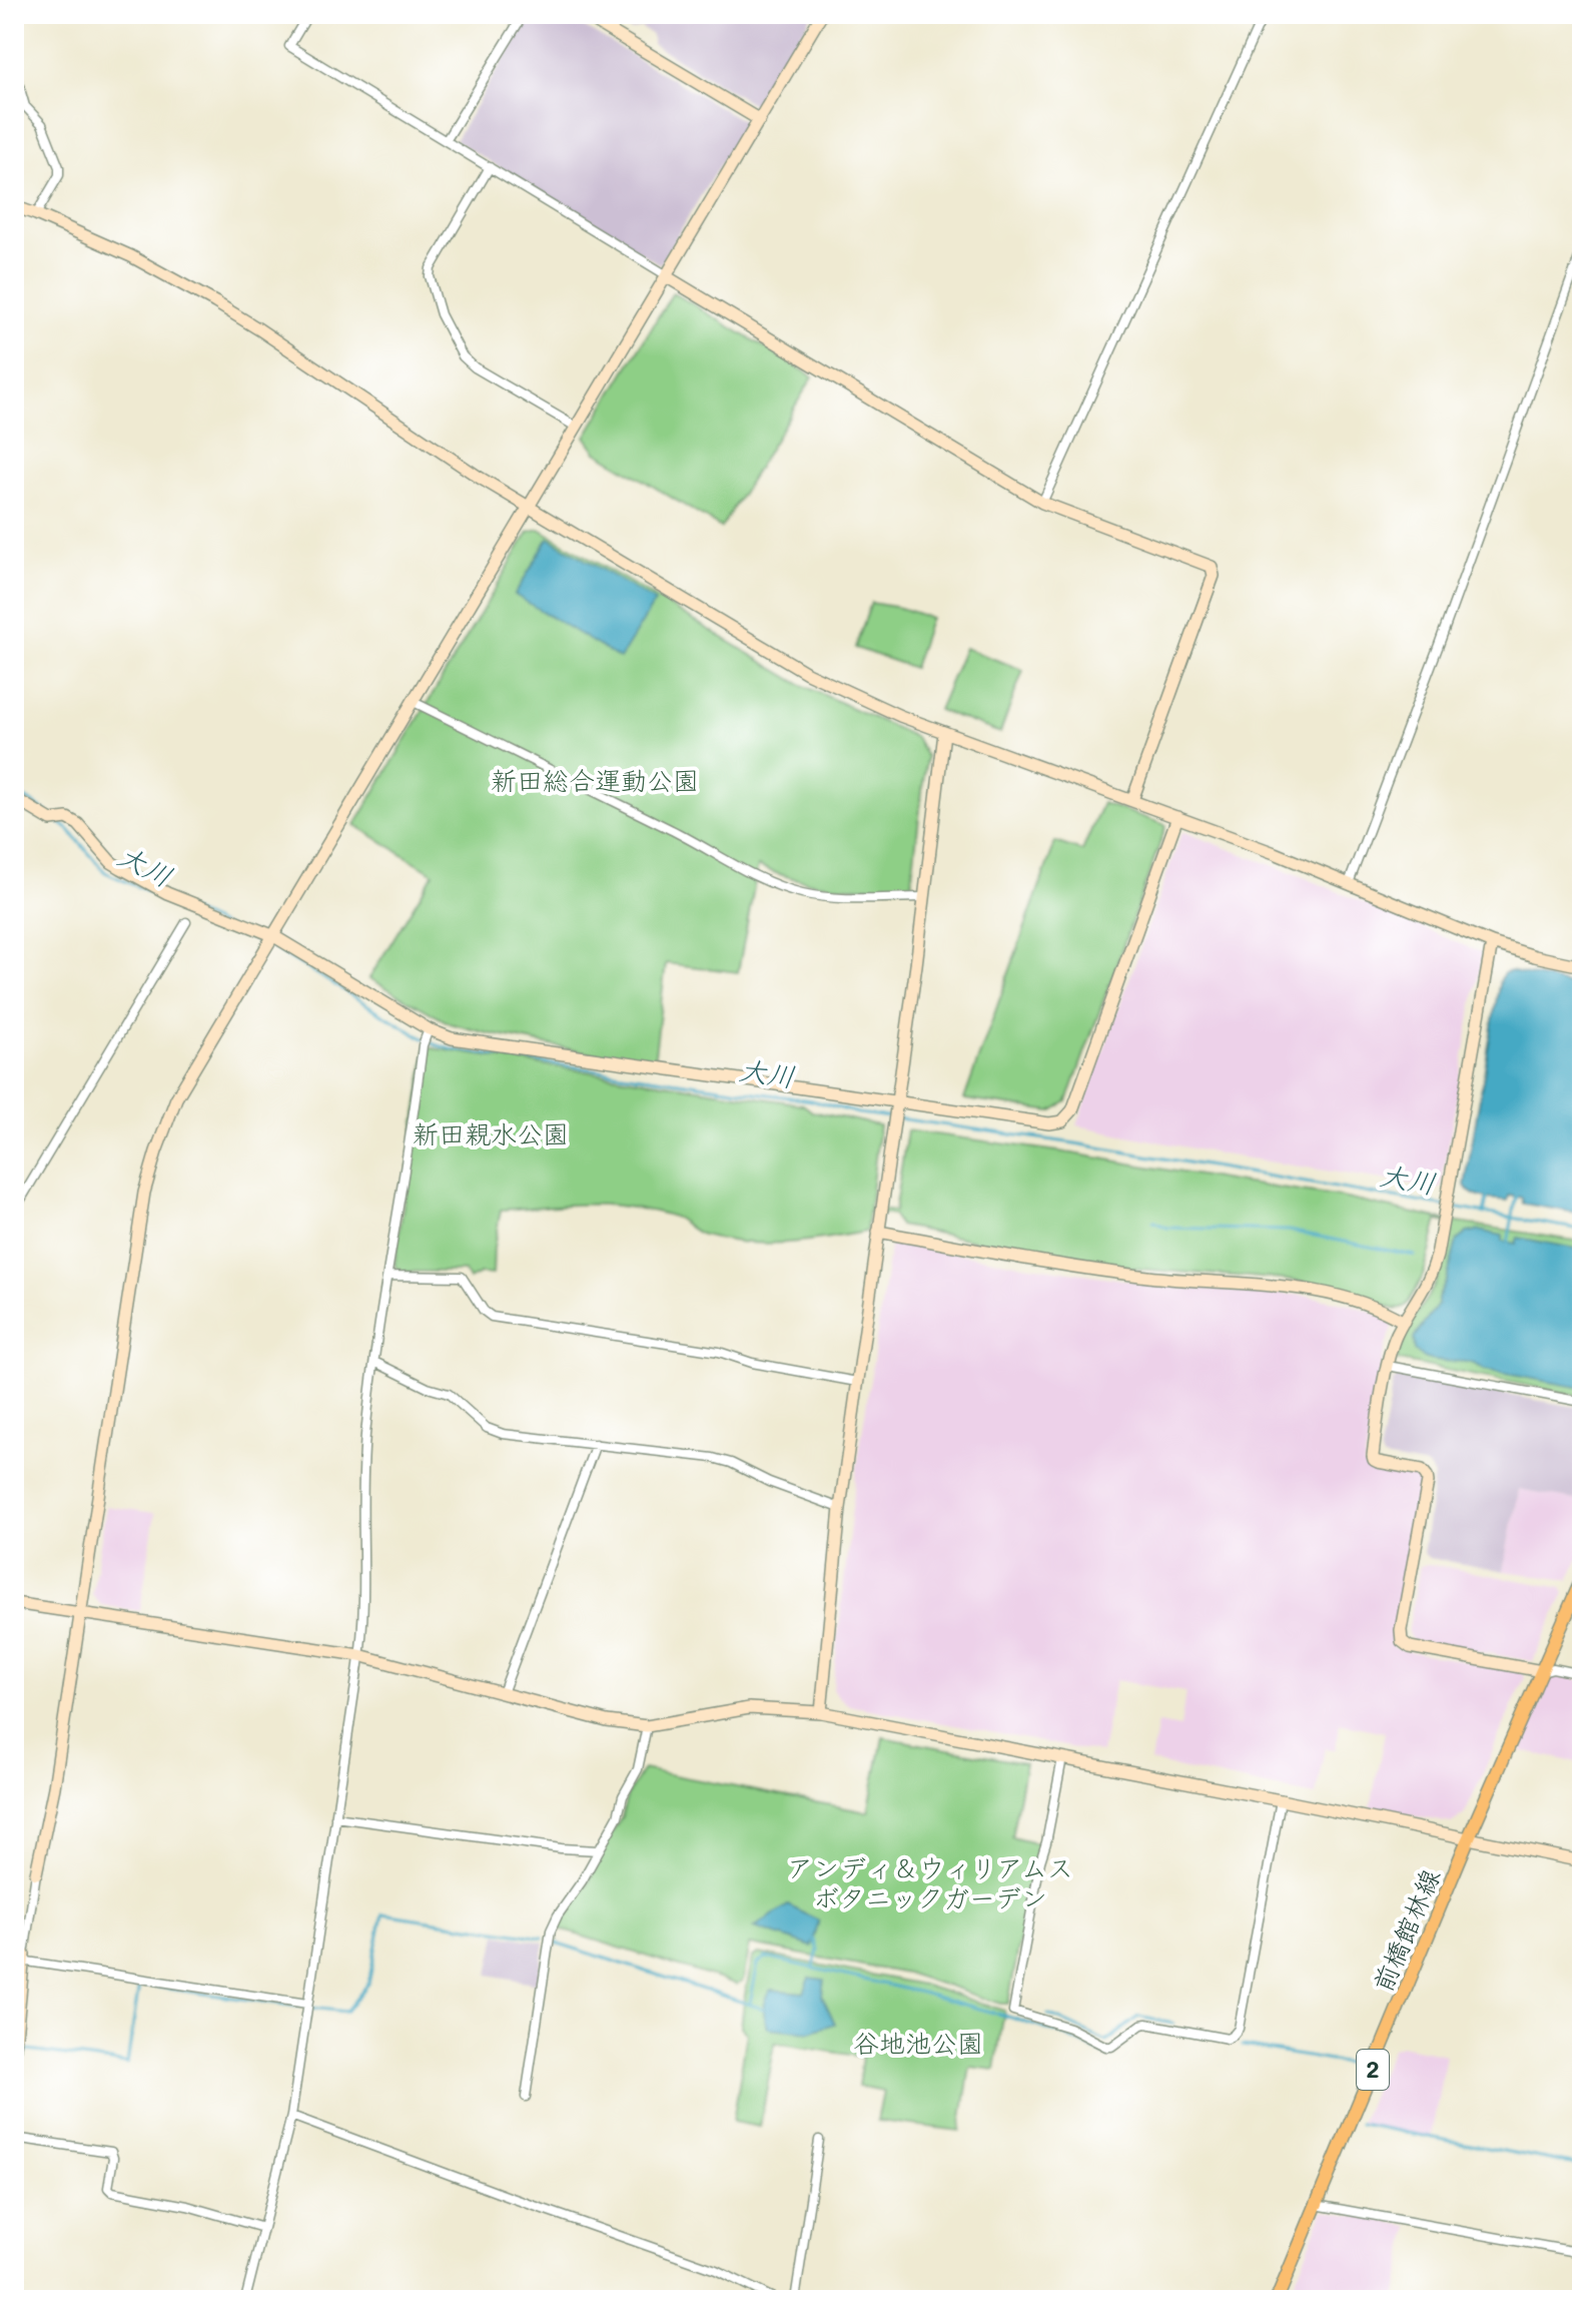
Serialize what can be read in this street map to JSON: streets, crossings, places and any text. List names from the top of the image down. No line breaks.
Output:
{"streets":{"main road":["前橋館林線","2"]},"water":["大川"],"parks":["新田総合運動公園","新田親水公園","アンディ＆ウィリアムス ボタニックガーデン","谷地池公園"]}
